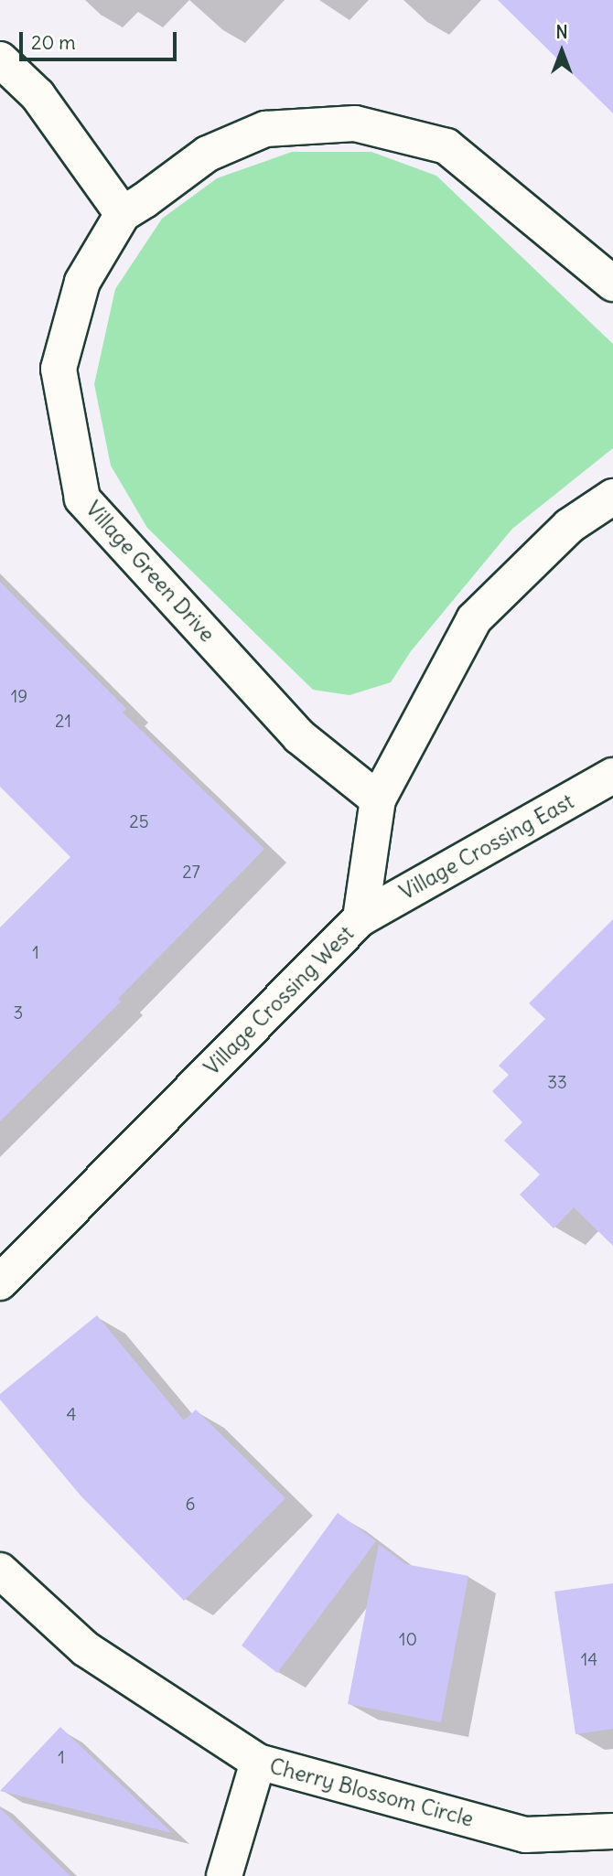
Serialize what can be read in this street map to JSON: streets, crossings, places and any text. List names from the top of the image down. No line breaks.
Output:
{"streets":{"street":["Village Green Drive","Village Crossing East","Village Crossing West","Cherry Blossom Circle"]},"crossings":[["Village Green Drive","Village Crossing West"],["Village Crossing East","Village Crossing West"]],"house_numbers":["19","21","25","27","1","3","33","4","6","10","14","1"],"scale_bar":"20 m","north":"top"}
